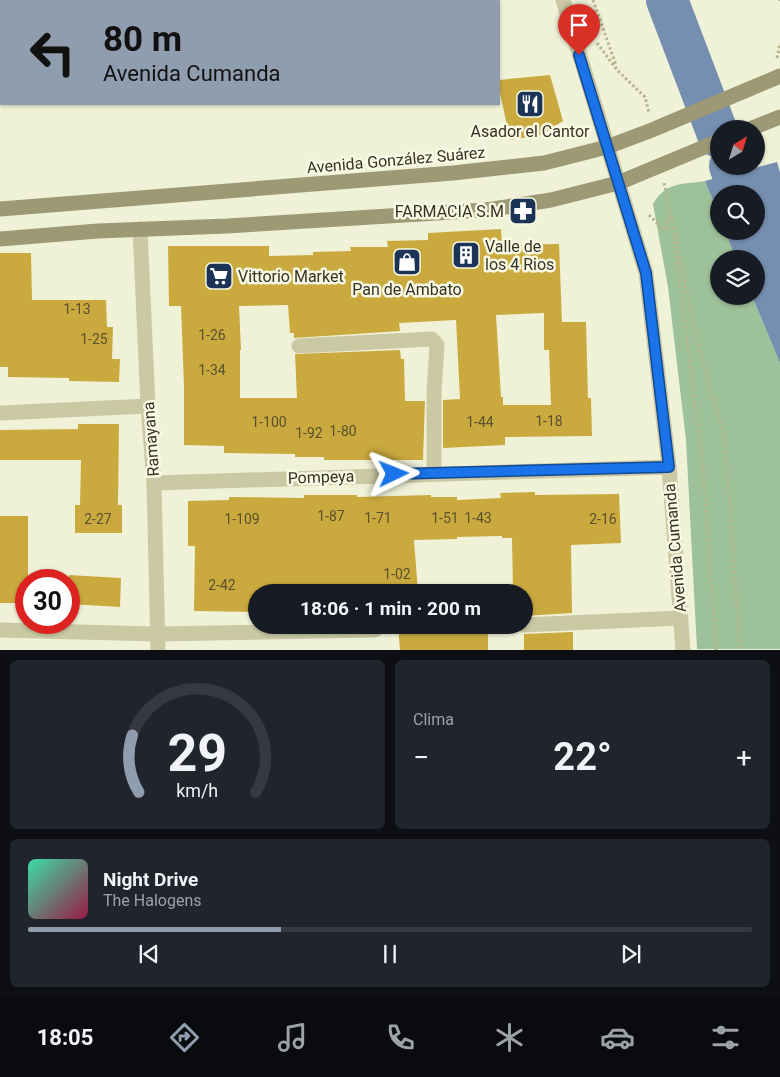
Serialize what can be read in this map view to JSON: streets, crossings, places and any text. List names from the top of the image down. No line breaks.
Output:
{"streets":{"main road":["Avenida González Suárez"],"street":["Ramayana","Pompeya","Avenida Cumanda"]},"crossings":[["Avenida González Suárez","Avenida Cumanda"],["Ramayana","Pompeya"],["Pompeya","Avenida Cumanda"]],"places":{"restaurant":["Asador el Cantor"],"pharmacy":["FARMACIA S.M"],"building":["Valle de los 4 Rios"],"shop":["Pan de Ambato"],"supermarket":["Vittorio Market"]},"house_numbers":["1-13","1-26","1-25","1-34","1-18","1-100","1-44","1-80","1-92","1-87","1-71","1-51","1-43","2-27","1-109","2-16","1-02","2-42"],"north":"top right","page":{"turn":["80 m","Avenida Cumanda"],"limit":"30","trip":"18:06 · 1 min · 200 m","tile":"Clima","heat":["−","22°","+"],"song":["Night Drive","The Halogens"],"tabs":"18:05","gauge":["29","km/h"]}}
